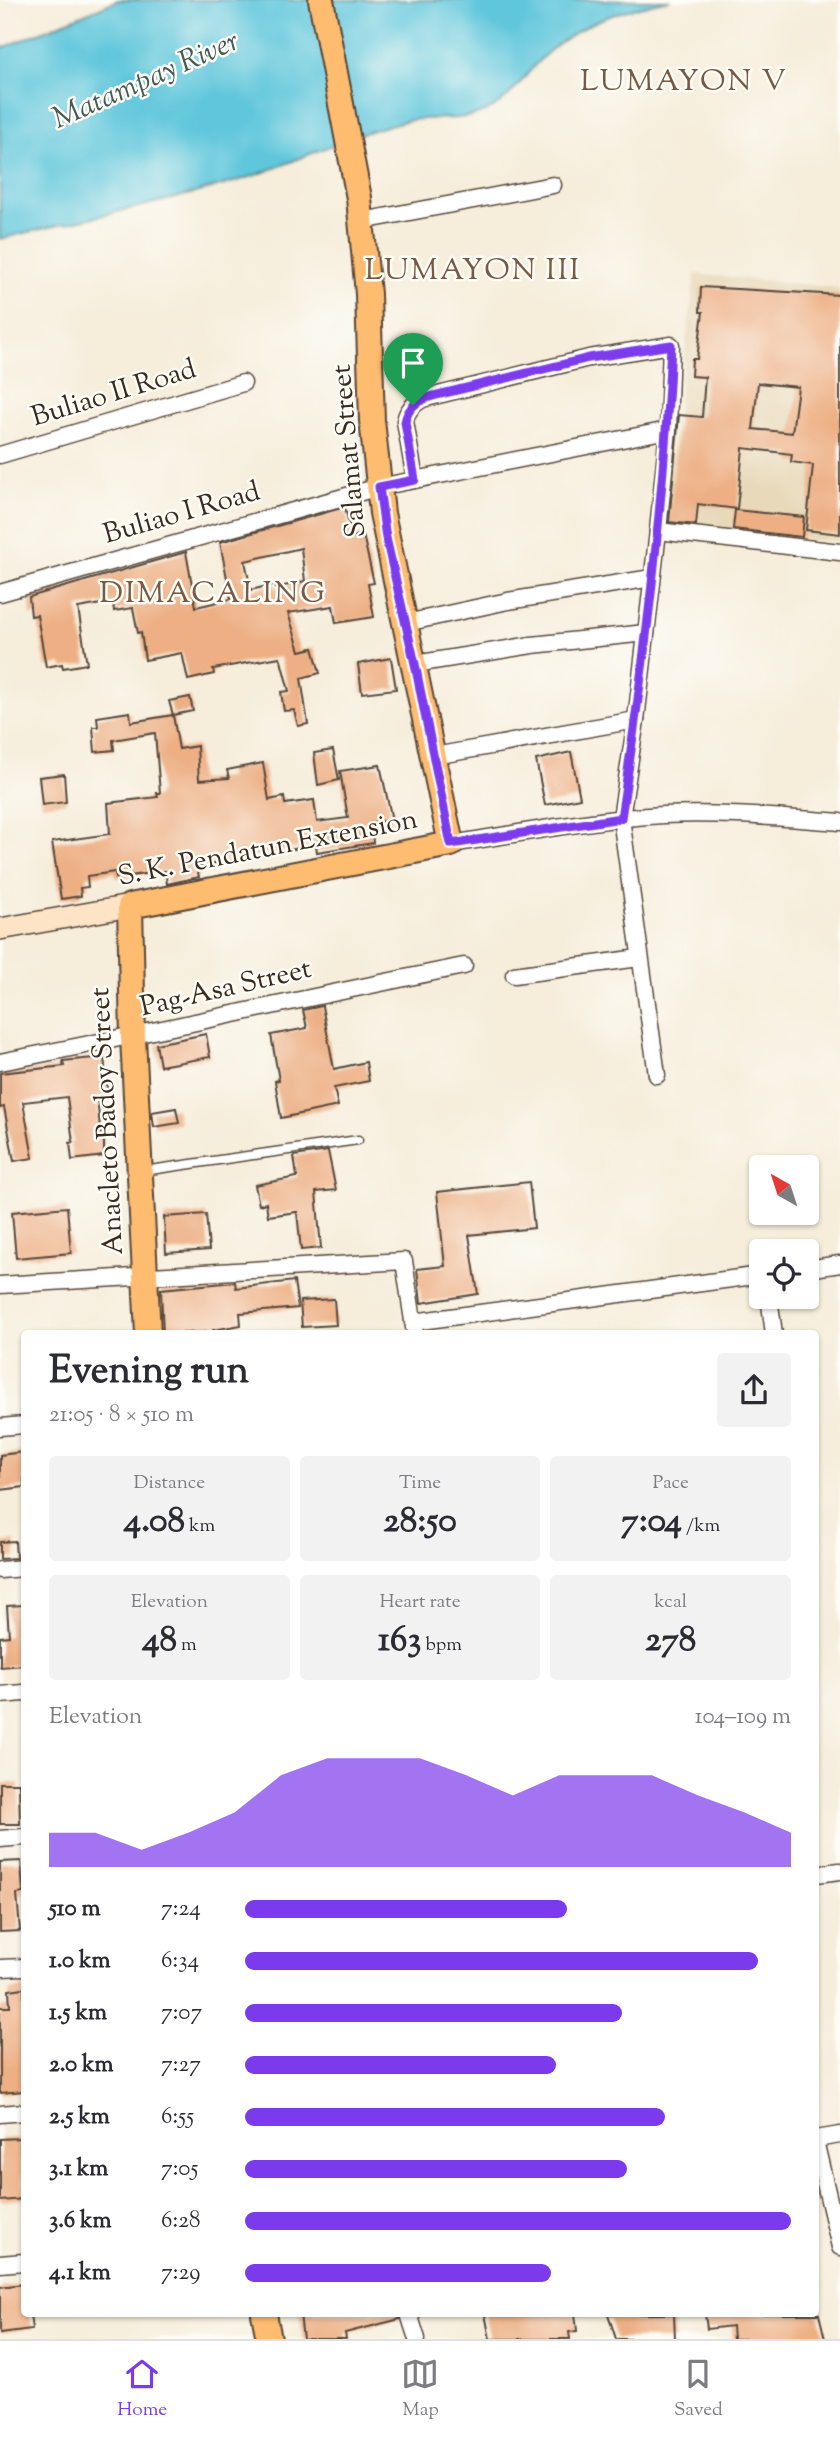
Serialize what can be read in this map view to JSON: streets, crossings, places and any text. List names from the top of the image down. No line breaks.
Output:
{"streets":{"main road":["Salamat Street","S. K. Pendatun Extension","Anacleto Badoy Street"],"street":["Buliao II Road","Buliao I Road","Pag-Asa Street"]},"crossings":[["Salamat Street","Buliao I Road"],["Salamat Street","S. K. Pendatun Extension"],["S. K. Pendatun Extension","Anacleto Badoy Street"],["Pag-Asa Street","Anacleto Badoy Street"]],"districts":["LUMAYON V","LUMAYON III","DIMACALING"],"water":["Matampay River"],"north":"top left","page":{"heading":["Evening run","21:05 · 8 × 510 m"],"stats":[["Distance","4.08 km"],["Time","28:50"],["Pace","7:04 /km"],["Elevation","48 m"],["Heart rate","163 bpm"],["kcal","278"]],"chart":["Elevation","104–109 m"],"list":[{"name":"510 m","note":"7:24"},{"name":"1.0 km","note":"6:34"},{"name":"1.5 km","note":"7:07"},{"name":"2.0 km","note":"7:27"},{"name":"2.5 km","note":"6:55"},{"name":"3.1 km","note":"7:05"},{"name":"3.6 km","note":"6:28"},{"name":"4.1 km","note":"7:29"}],"tabs":["Home","Map","Saved"]}}
